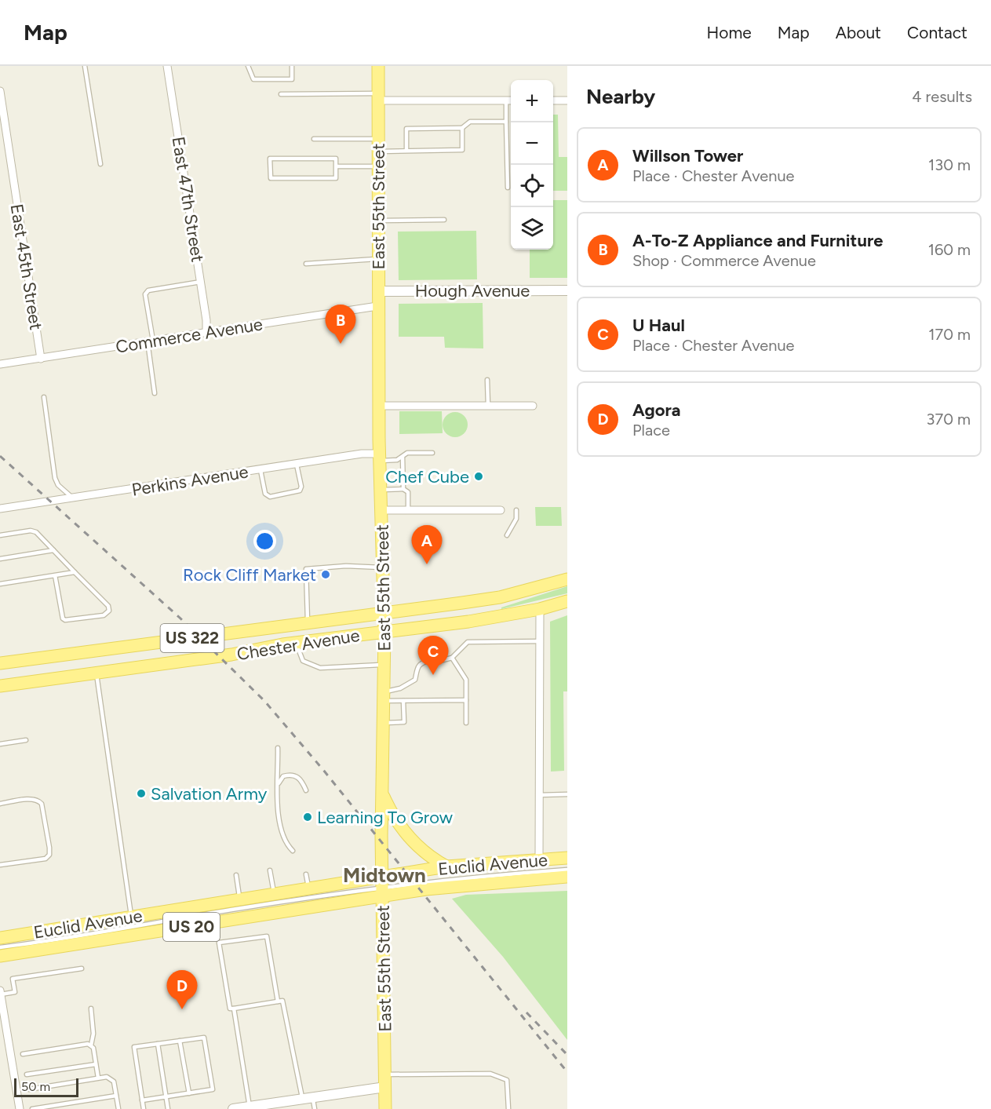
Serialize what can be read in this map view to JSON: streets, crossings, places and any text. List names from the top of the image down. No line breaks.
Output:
{"streets":{"main road":["East 55th Street","US 322","Chester Avenue","Euclid Avenue","US 20"],"street":["East 47th Street","East 45th Street","Hough Avenue","Commerce Avenue","Perkins Avenue"]},"crossings":[["East 47th Street","Commerce Avenue"],["East 55th Street","Hough Avenue"],["East 55th Street","Commerce Avenue"],["East 55th Street","Perkins Avenue"],["East 55th Street","Chester Avenue"],["East 55th Street","Euclid Avenue"],["East 45th Street","Commerce Avenue"]],"districts":["Midtown"],"places":["Chef Cube","Rock Cliff Market","Salvation Army","Learning To Grow"],"scale_bar":"50 m","page":{"header":"Map","nav":["Home","Map","About","Contact"],"heading":["Nearby","4 results"],"map_buttons":["+","−"],"list":[{"mark":"A","name":"Willson Tower","note":"Place · Chester Avenue","value":"130 m"},{"mark":"B","name":"A-To-Z Appliance and Furniture","note":"Shop · Commerce Avenue","value":"160 m"},{"mark":"C","name":"U Haul","note":"Place · Chester Avenue","value":"170 m"},{"mark":"D","name":"Agora","note":"Place","value":"370 m"}],"pins":["B","A","C","D"],"scale":"50 m"}}
